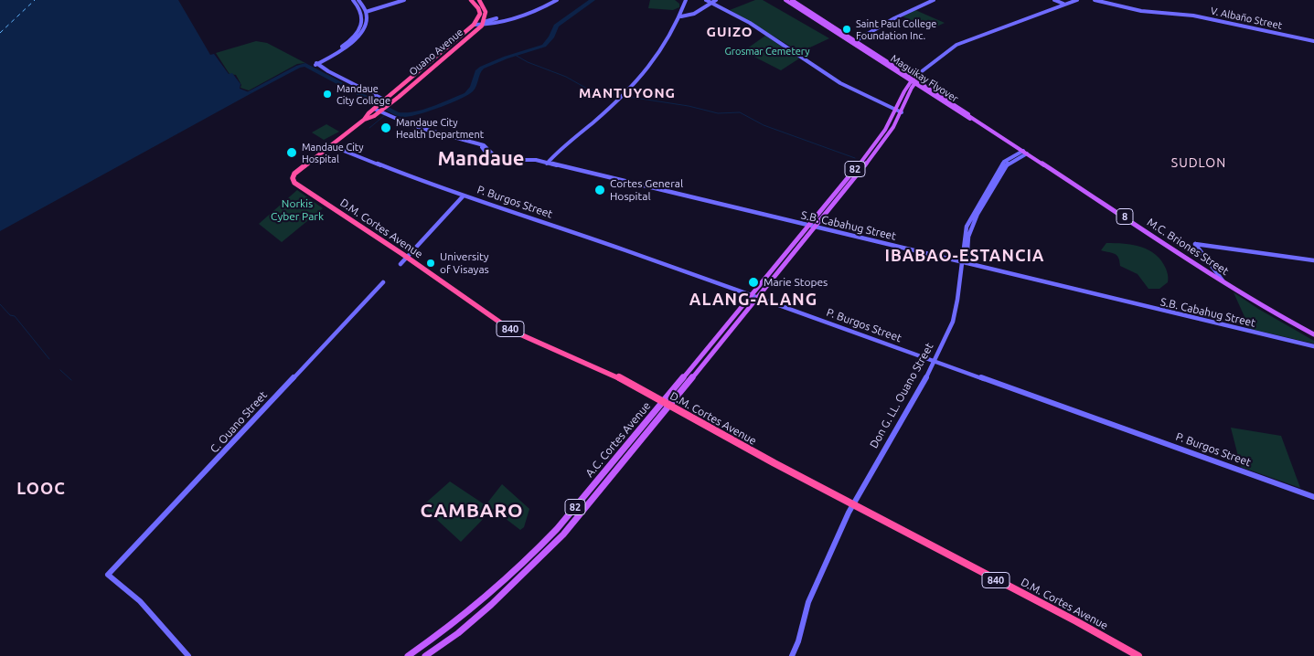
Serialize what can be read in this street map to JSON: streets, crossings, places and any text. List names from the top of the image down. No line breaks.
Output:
{"streets":{"highway":["Ouano Avenue","D.M. Cortes Avenue","840"],"main road":["Maguikay Flyover","82","8","M.C. Briones Street","A.C. Cortes Avenue"],"street":["V. Albaño Street","P. Burgos Street","S.B. Cabahug Street","Don G. LL. Ouano Street","C. Ouano Street"]},"crossings":[["Ouano Avenue","S.B. Cabahug Street"],["Ouano Avenue","840"],["Maguikay Flyover","M.C. Briones Street"],["P. Burgos Street","D.M. Cortes Avenue"],["P. Burgos Street","840"],["P. Burgos Street","Don G. LL. Ouano Street"],["P. Burgos Street","A.C. Cortes Avenue"],["S.B. Cabahug Street","840"],["S.B. Cabahug Street","Don G. LL. Ouano Street"],["S.B. Cabahug Street","A.C. Cortes Avenue"],["D.M. Cortes Avenue","840"],["D.M. Cortes Avenue","Don G. LL. Ouano Street"],["D.M. Cortes Avenue","A.C. Cortes Avenue"],["M.C. Briones Street","Don G. LL. Ouano Street"],["M.C. Briones Street","A.C. Cortes Avenue"]],"districts":["GUIZO","MANTUYONG","Mandaue","SUDLON","IBABAO-ESTANCIA","ALANG-ALANG","LOOC","CAMBARO"],"parks":["Grosmar Cemetery","Norkis Cyber Park"],"places":["Saint Paul College Foundation Inc.","Mandaue City College","Mandaue City Health Department","Mandaue City Hospital","Cortes General Hospital","University of Visayas","Marie Stopes"]}
